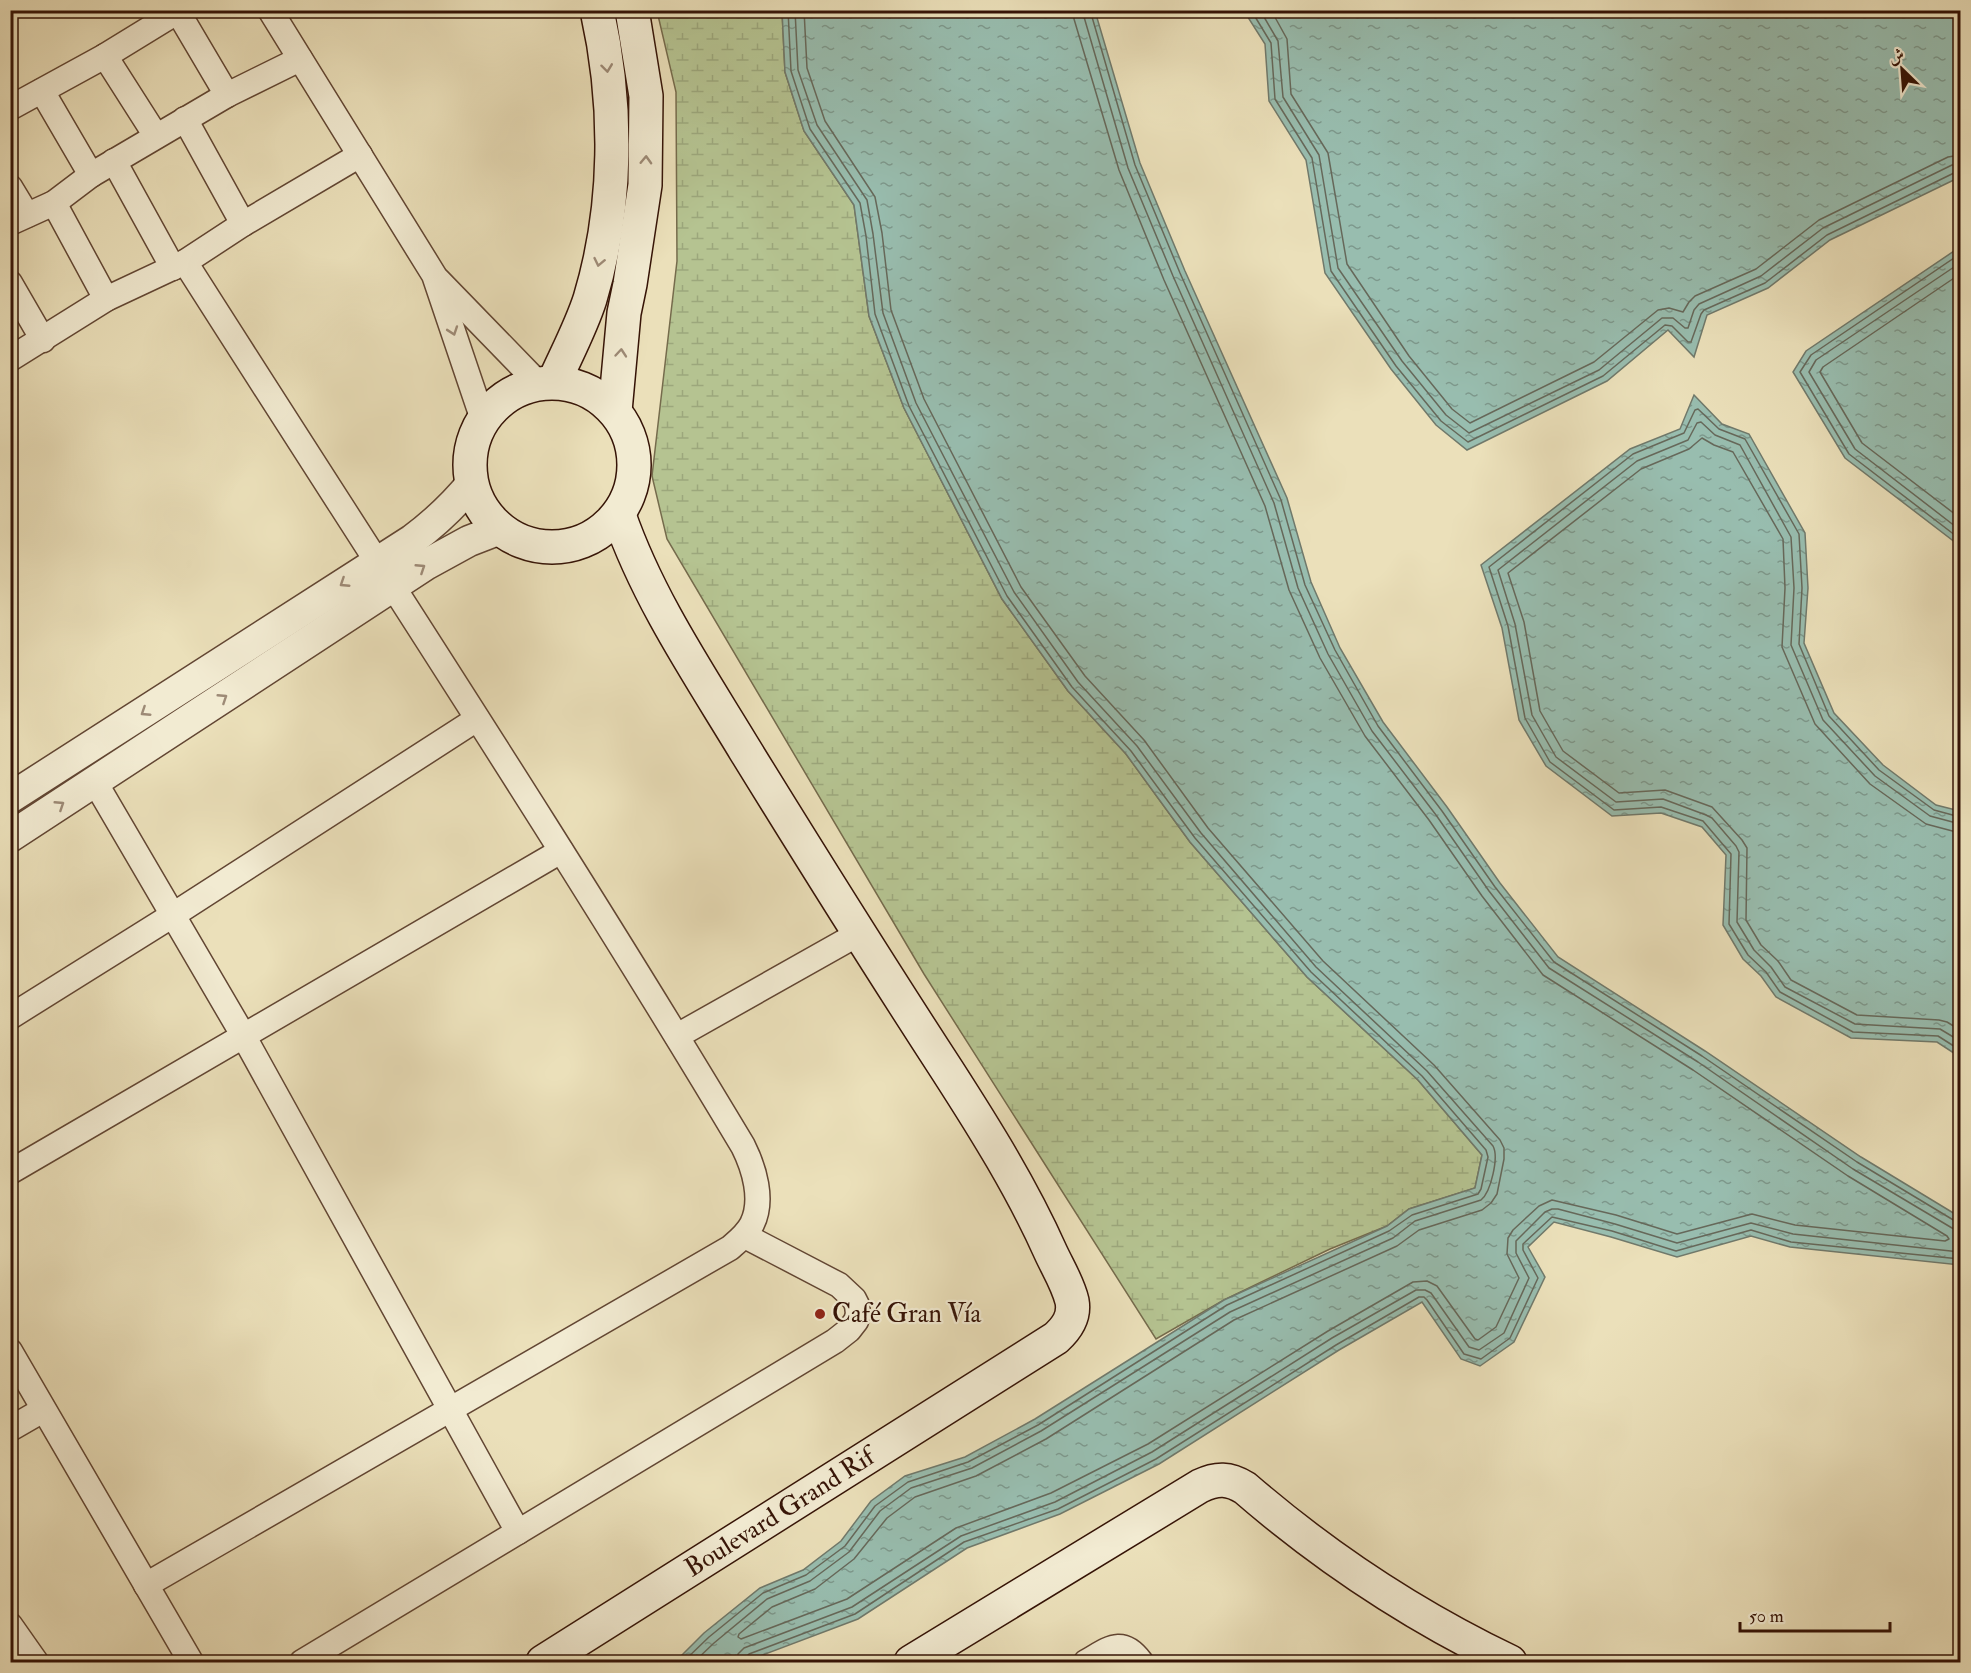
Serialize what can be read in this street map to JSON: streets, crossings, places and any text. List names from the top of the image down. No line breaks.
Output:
{"streets":{"main road":["Boulevard Grand Rif"]},"places":["Café Gran Vía"],"scale_bar":"50 m","north":"top left"}
